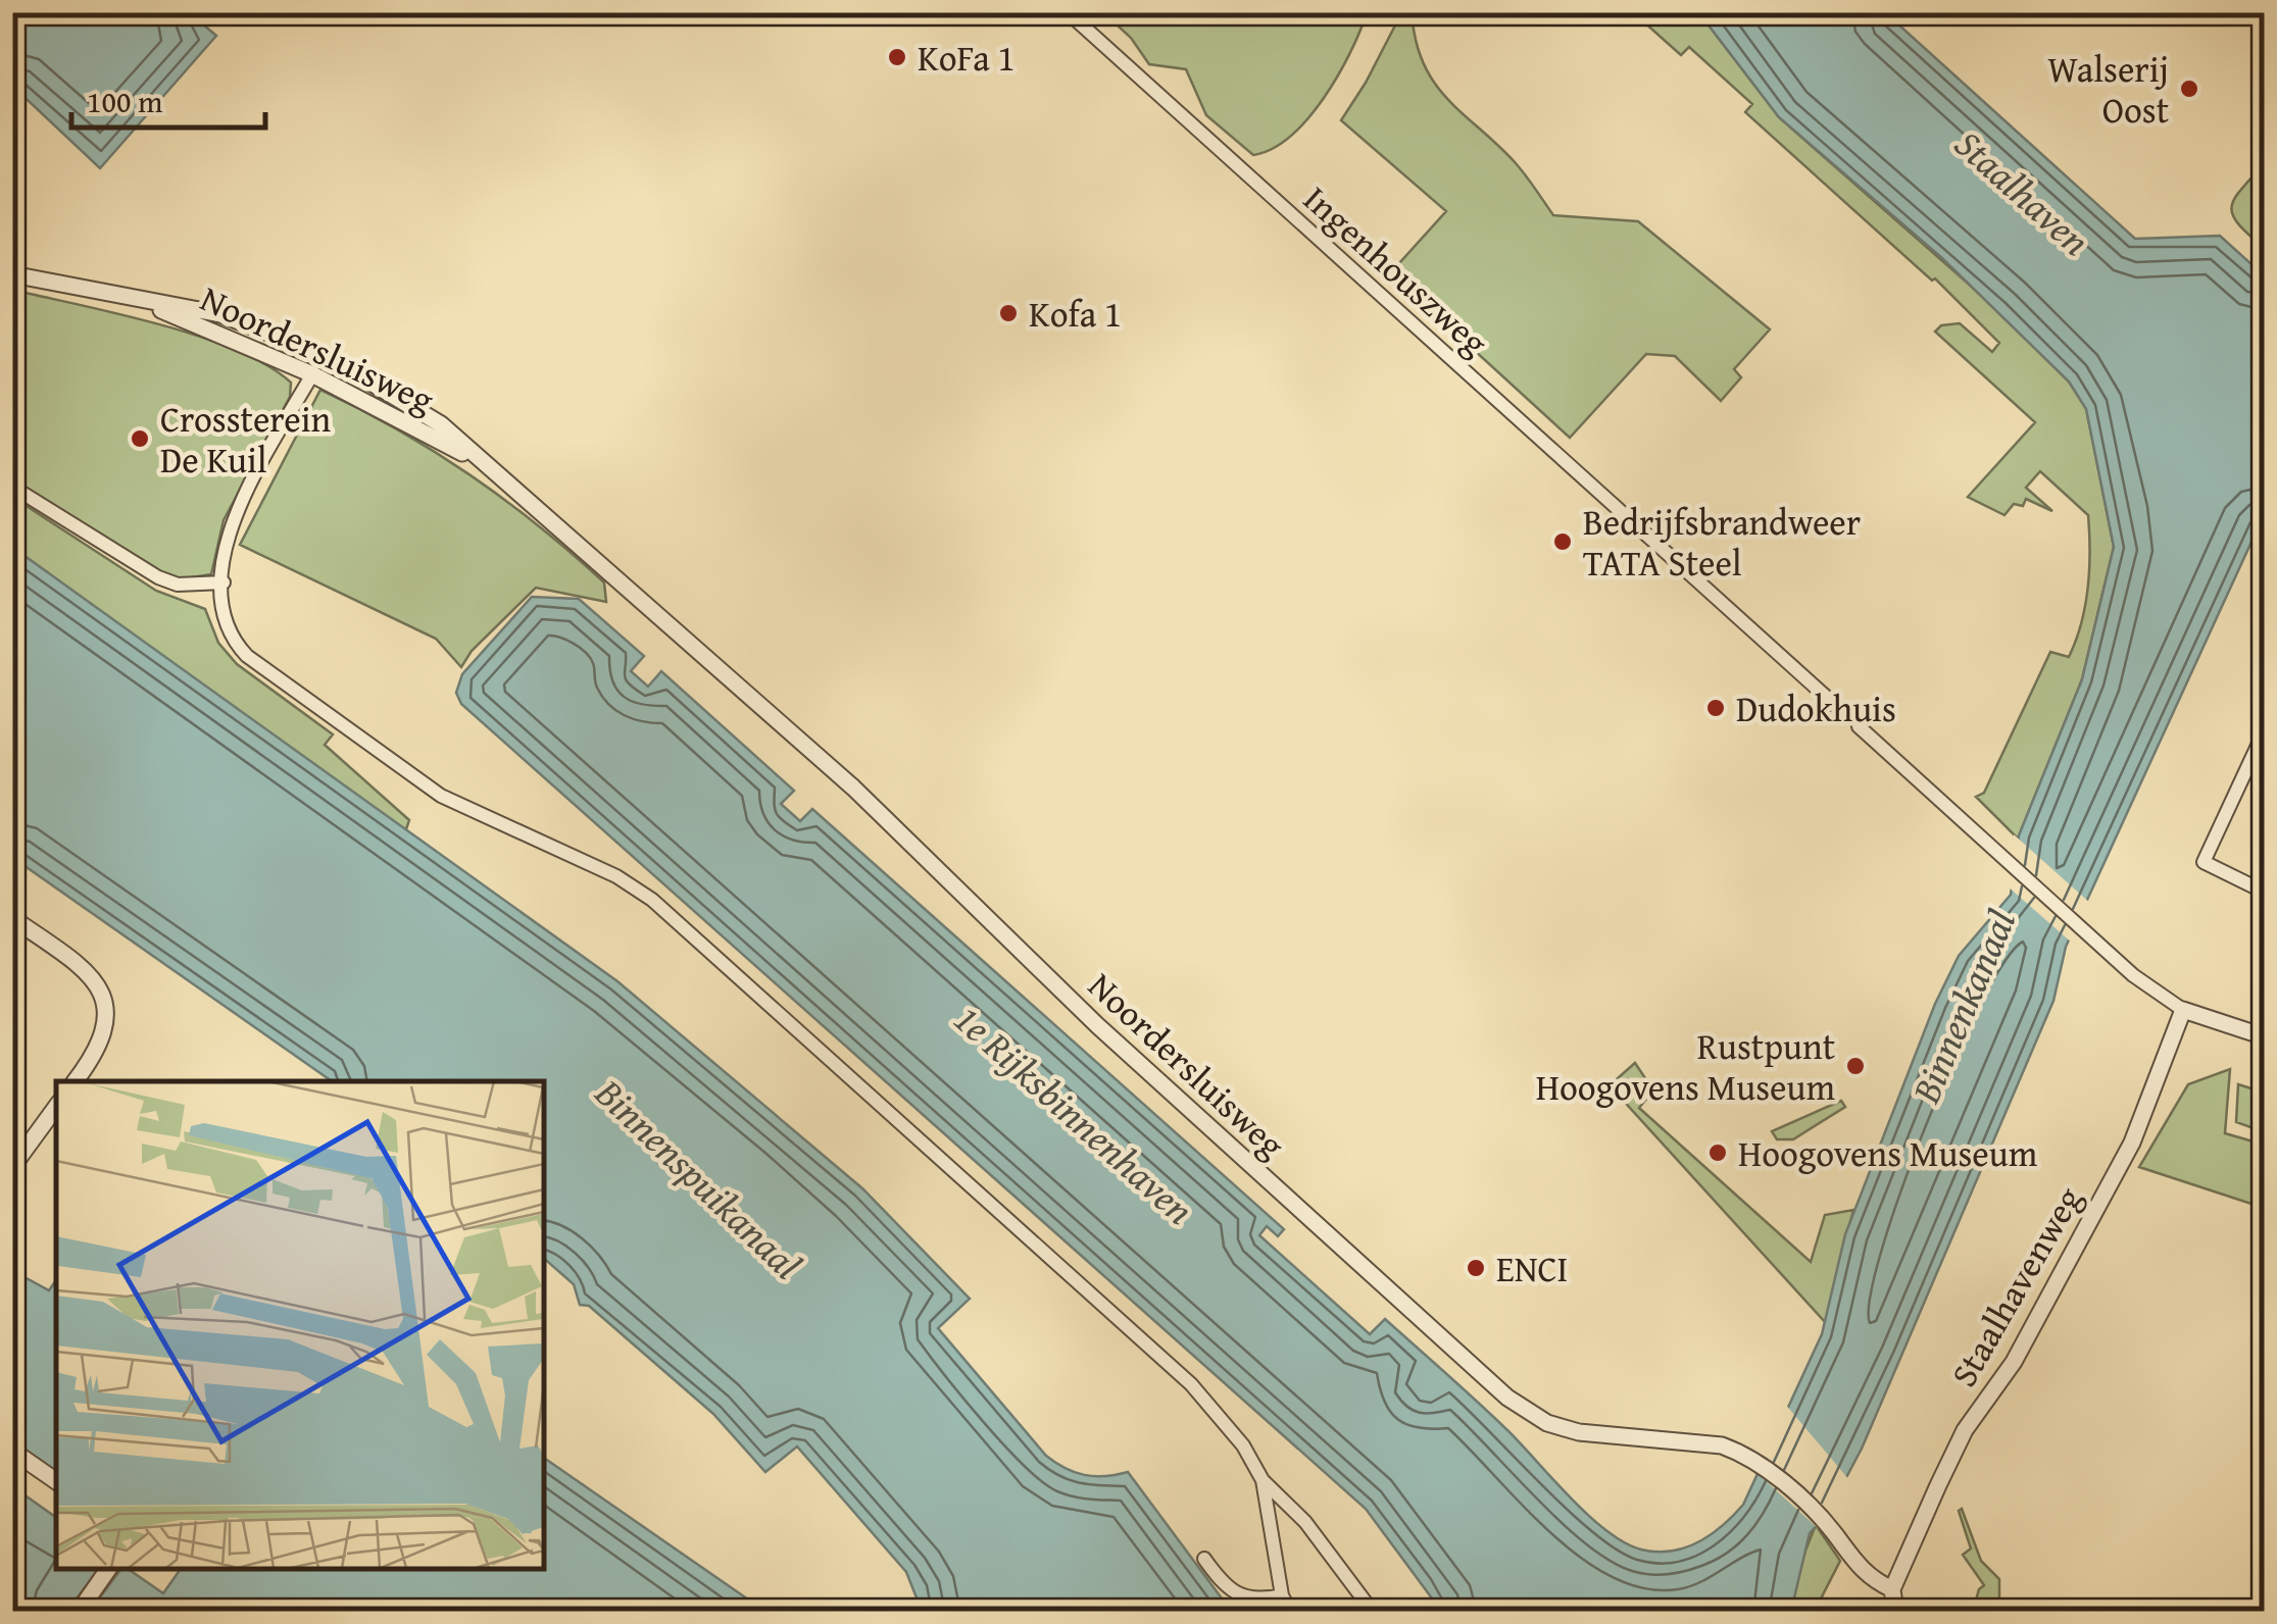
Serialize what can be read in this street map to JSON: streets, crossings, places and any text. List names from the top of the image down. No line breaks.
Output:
{"streets":{"street":["Ingenhouszweg","Noordersluisweg","Staalhavenweg"]},"crossings":[["Noordersluisweg","Staalhavenweg"]],"water":["Staalhaven","Binnenkanaal","1e Rijksbinnenhaven","Binnenspuikanaal"],"places":["KoFa 1","Walserij Oost","Kofa 1","Crossterein De Kuil","Bedrijfsbrandweer TATA Steel","Dudokhuis","Rustpunt Hoogovens Museum","Hoogovens Museum","ENCI"],"scale_bar":"100 m"}
